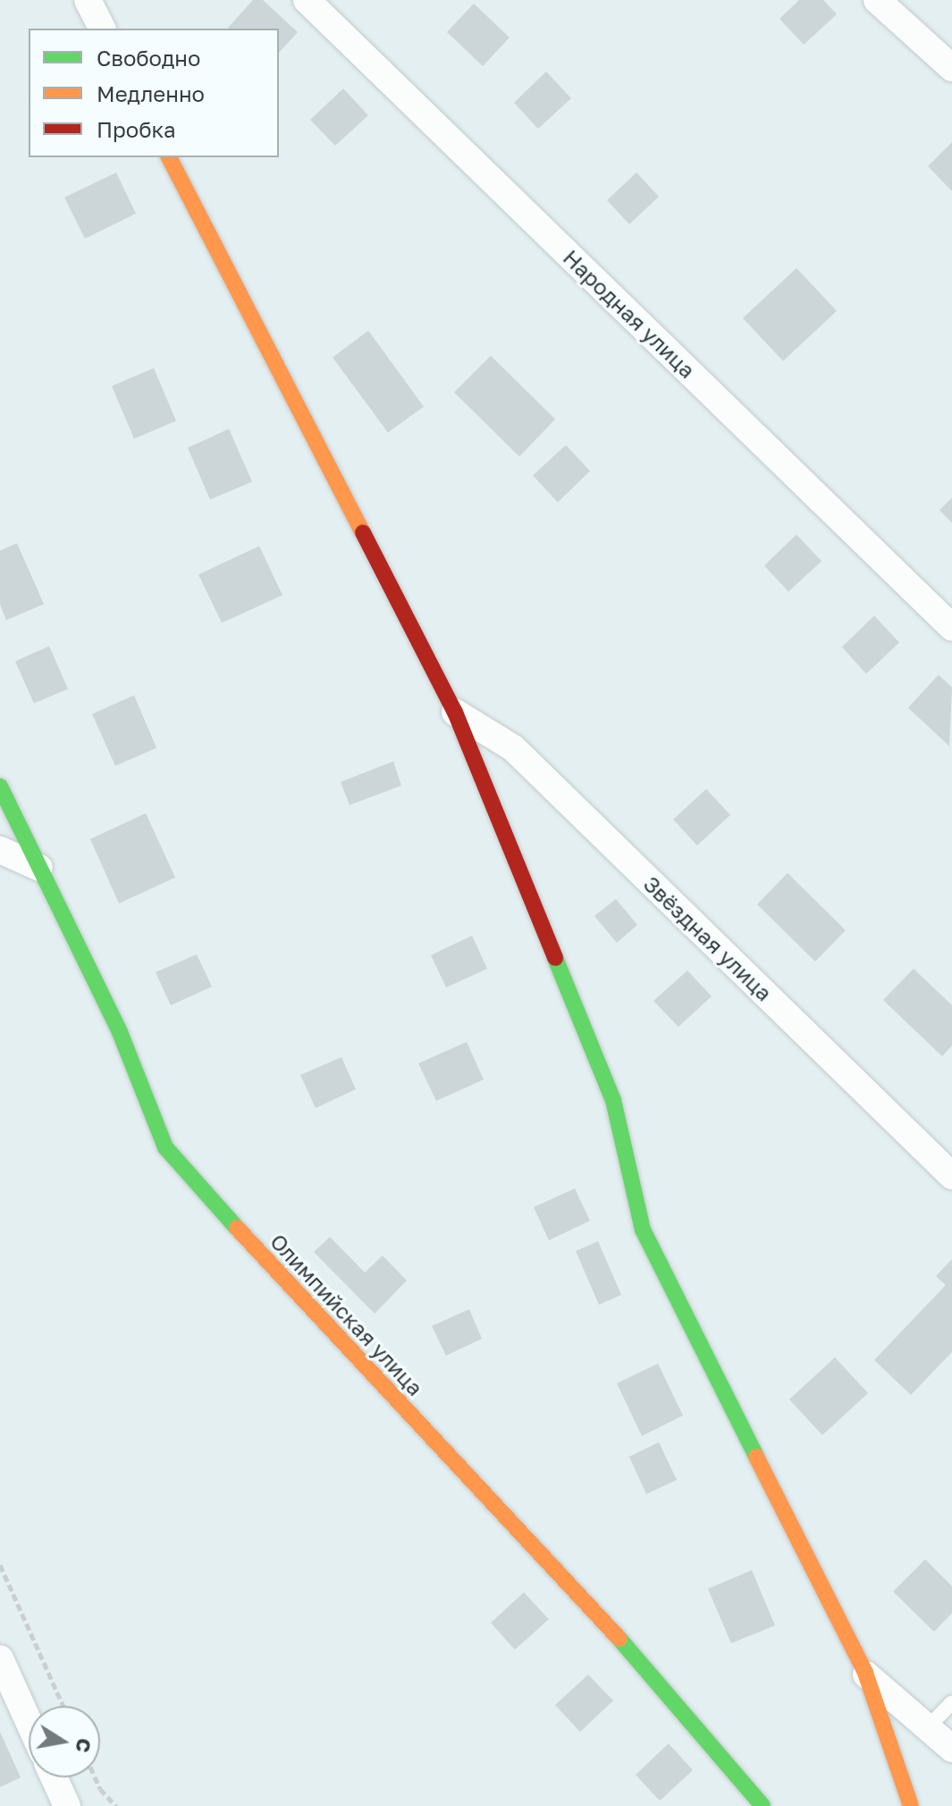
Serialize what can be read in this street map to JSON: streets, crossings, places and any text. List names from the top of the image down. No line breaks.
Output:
{"streets":{"street":["Народная улица","Звёздная улица","Олимпийская улица"]},"legend":["Свободно","Медленно","Пробка"],"north":"right"}
